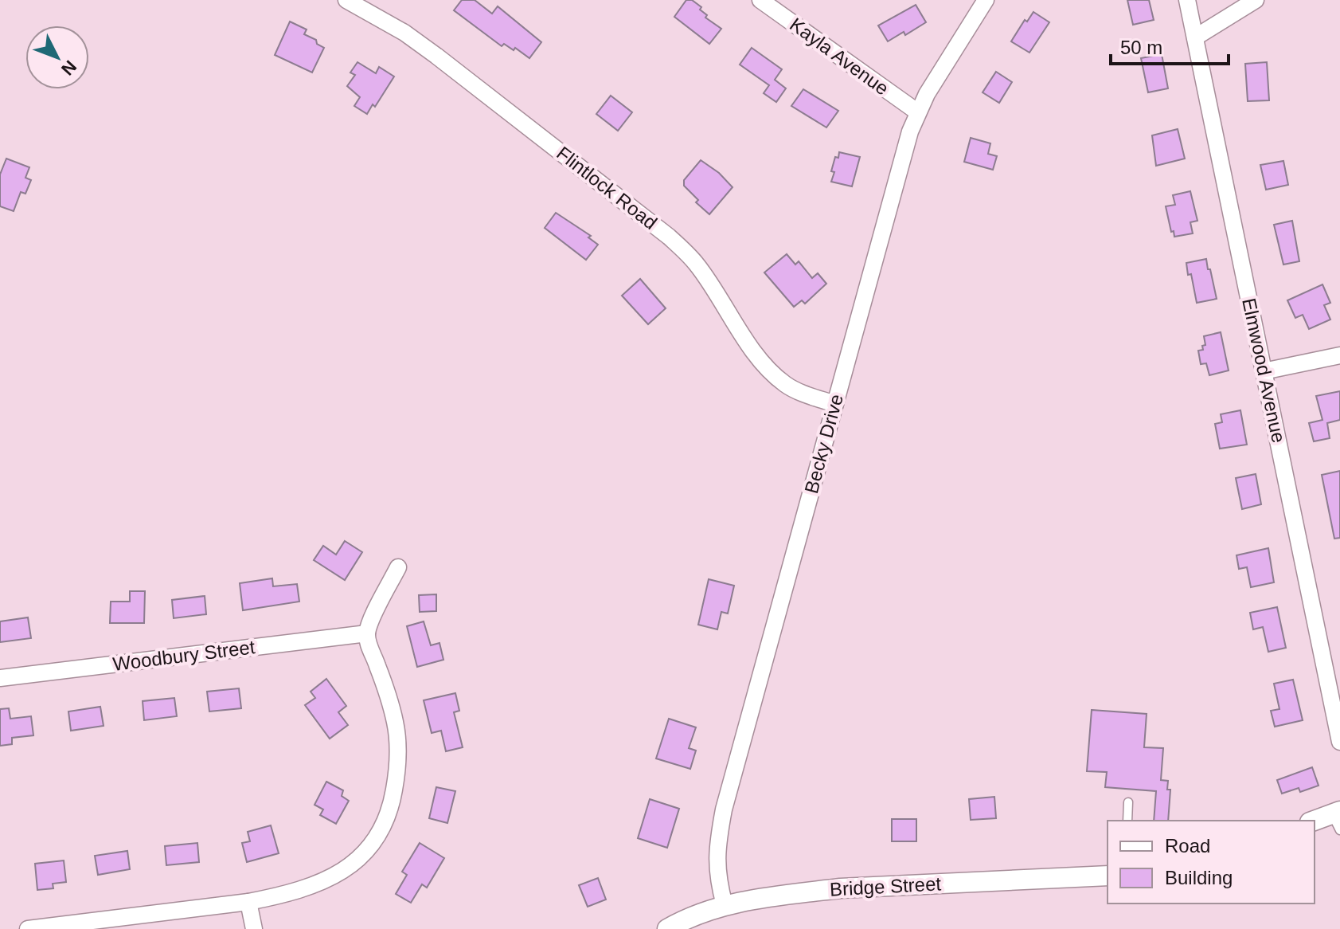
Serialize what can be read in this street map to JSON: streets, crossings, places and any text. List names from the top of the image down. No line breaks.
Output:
{"streets":{"street":["Kayla Avenue","Flintlock Road","Elmwood Avenue","Becky Drive","Woodbury Street","Bridge Street"]},"crossings":[["Kayla Avenue","Becky Drive"],["Flintlock Road","Becky Drive"],["Becky Drive","Bridge Street"]],"legend":["Road","Building"],"scale_bar":"50 m","north":"bottom right"}
